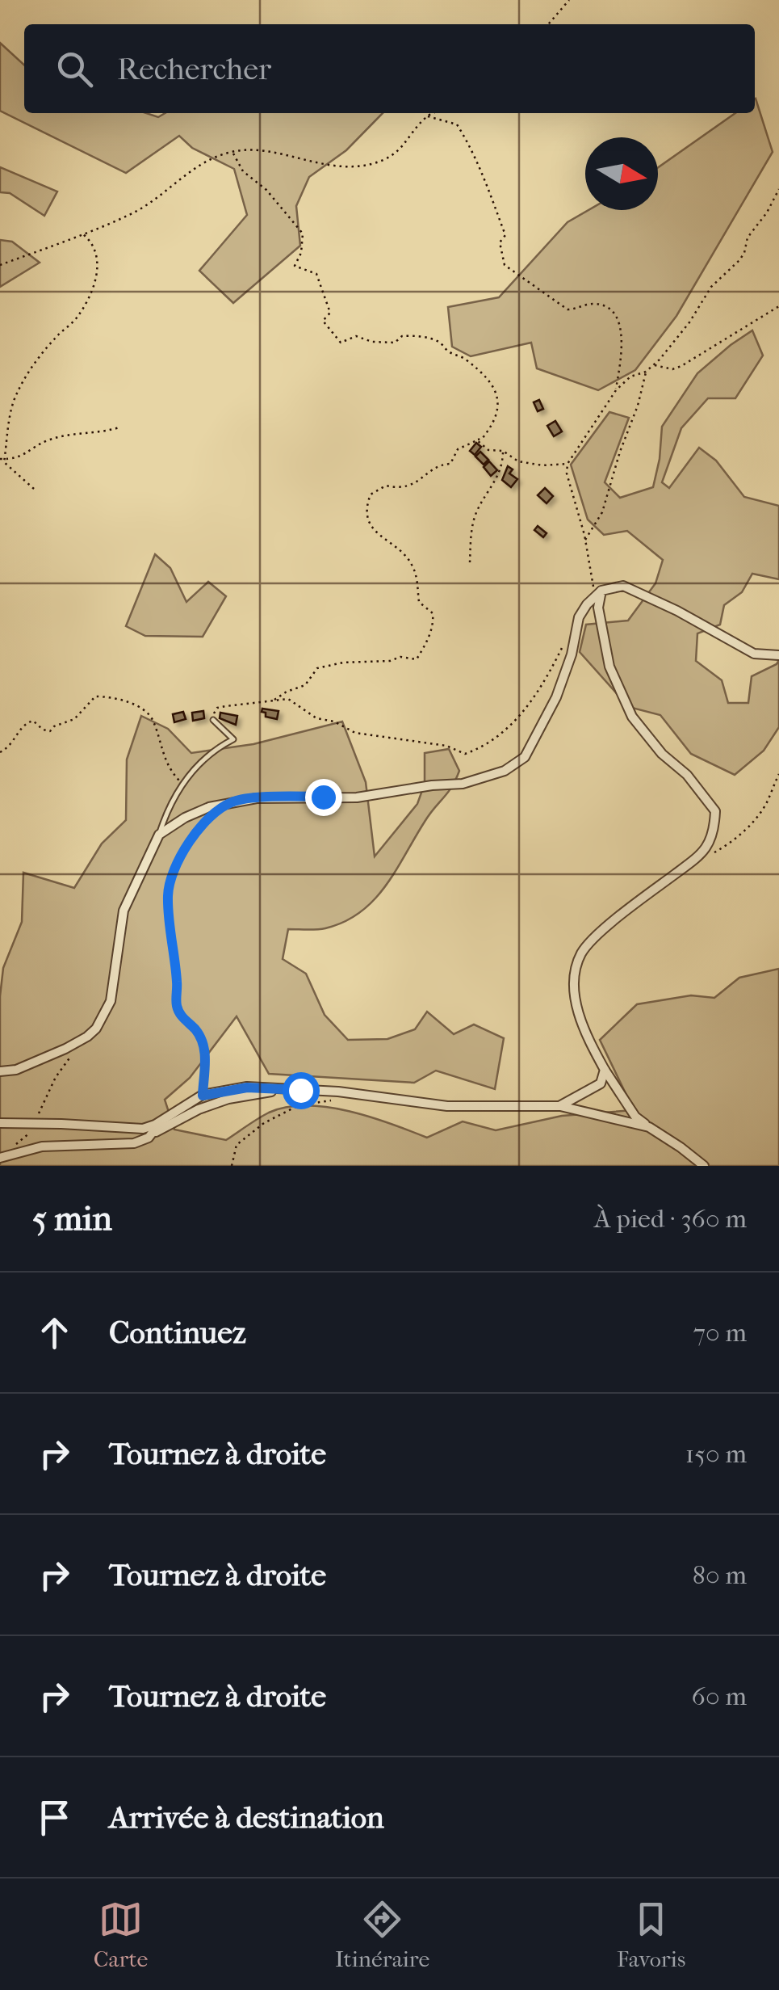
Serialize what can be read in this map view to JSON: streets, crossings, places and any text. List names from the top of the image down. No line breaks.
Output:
{"north":"right","page":{"search":"Rechercher","heading":["5 min","À pied · 360 m"],"list":[["Continuez","70 m"],["Tournez à droite","150 m"],["Tournez à droite","80 m"],["Tournez à droite","60 m"],"Arrivée à destination"],"nav":["Carte","Itinéraire","Favoris"]}}
